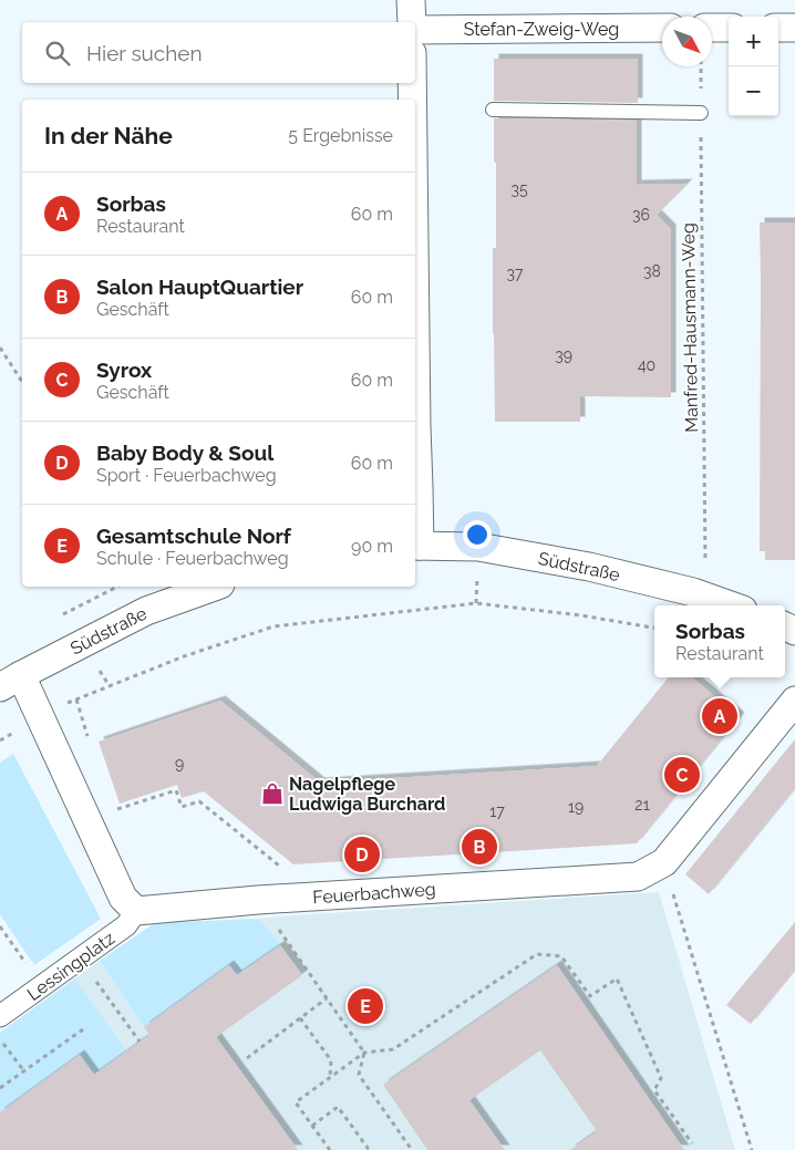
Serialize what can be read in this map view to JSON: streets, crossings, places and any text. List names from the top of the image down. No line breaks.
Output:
{"streets":{"street":["Stefan-Zweig-Weg","Südstraße","Feuerbachweg","Lessingplatz"],"path":["Manfred-Hausmann-Weg"]},"crossings":[["Manfred-Hausmann-Weg","Südstraße"],["Feuerbachweg","Lessingplatz"]],"places":{"shop":["Nagelpflege Ludwiga Burchard"]},"house_numbers":["35","36","38","37","39","40","9","21","19","17"],"north":"bottom right","page":{"map_buttons":["+","−"],"search":"Hier suchen","heading":["In der Nähe","5 Ergebnisse"],"list":[{"mark":"A","name":"Sorbas","note":"Restaurant","value":"60 m"},{"mark":"B","name":"Salon HauptQuartier","note":"Geschäft","value":"60 m"},{"mark":"C","name":"Syrox","note":"Geschäft","value":"60 m"},{"mark":"D","name":"Baby Body & Soul","note":"Sport · Feuerbachweg","value":"60 m"},{"mark":"E","name":"Gesamtschule Norf","note":"Schule · Feuerbachweg","value":"90 m"}],"popup":["Sorbas","Restaurant"],"pins":["A","C","B","D","E"]}}
